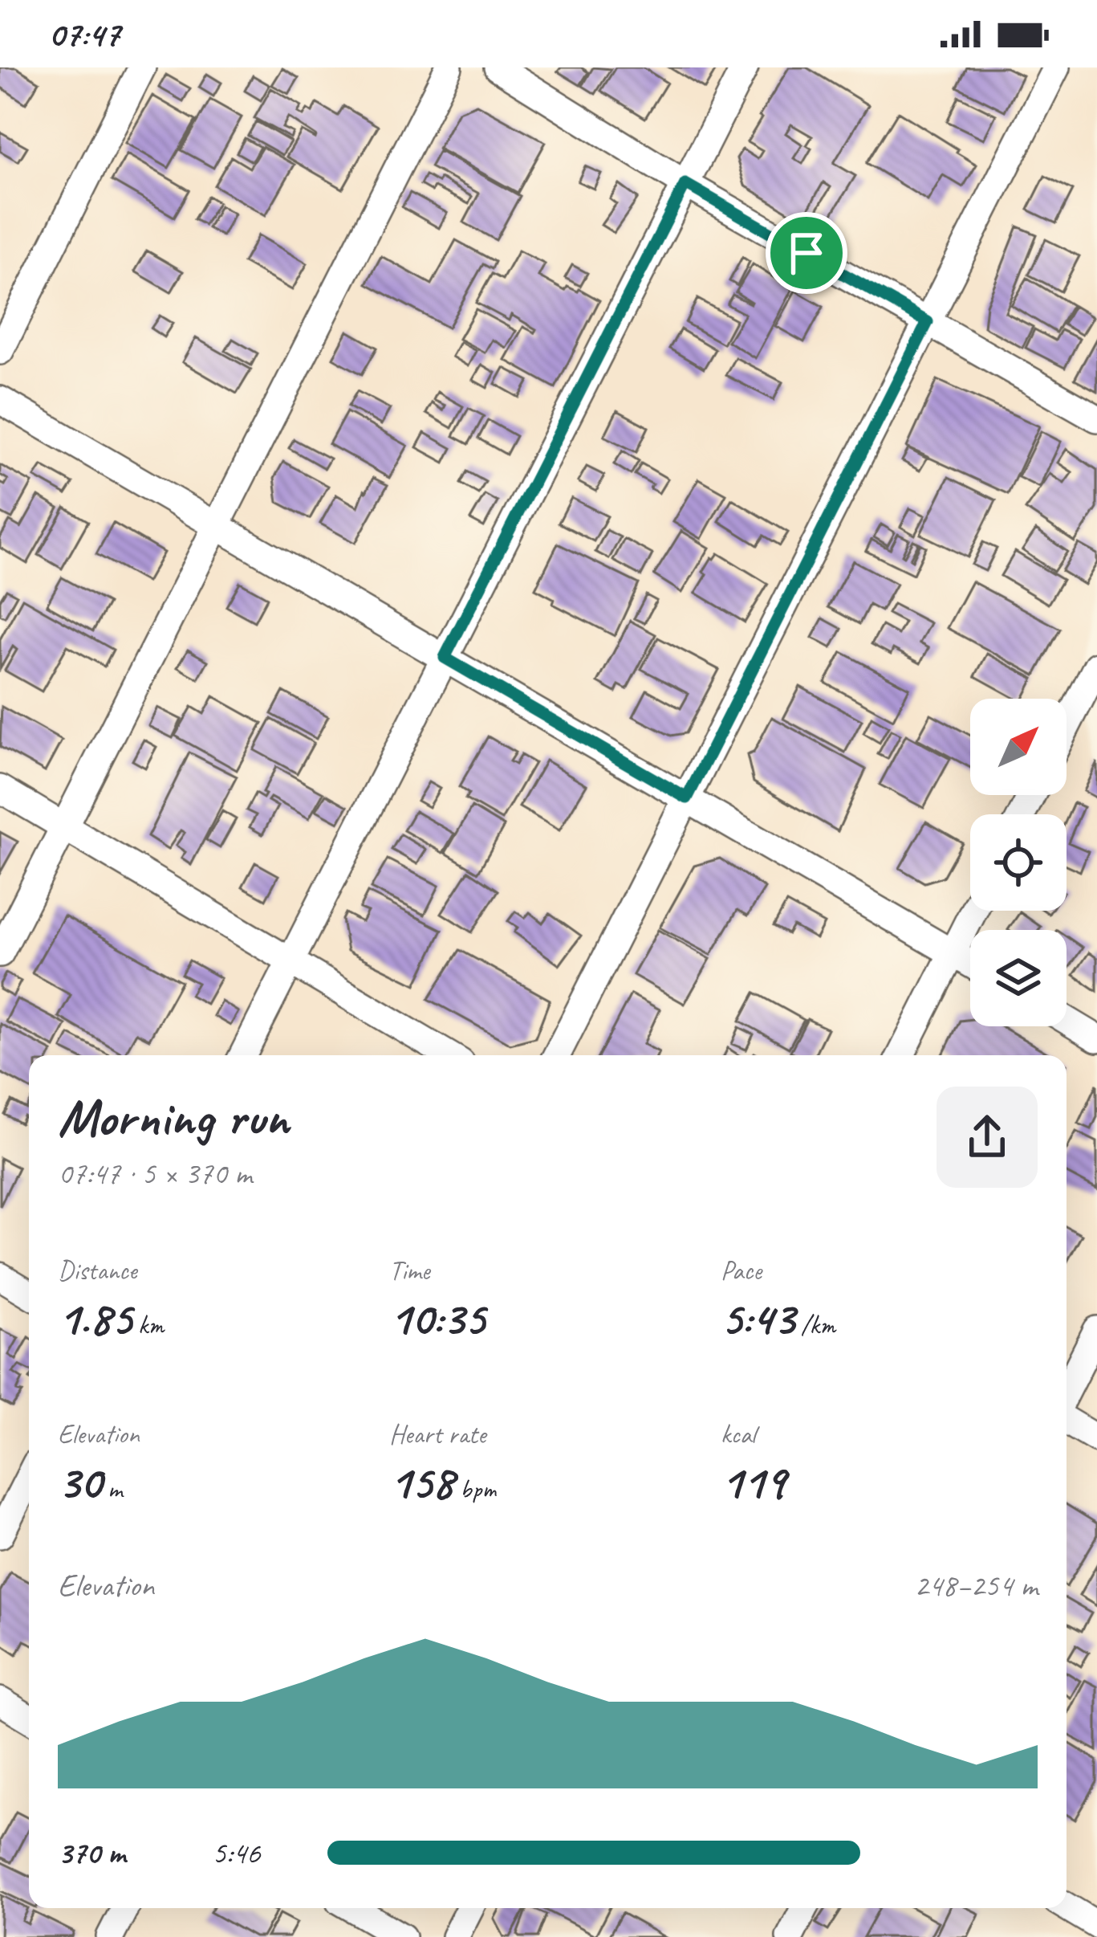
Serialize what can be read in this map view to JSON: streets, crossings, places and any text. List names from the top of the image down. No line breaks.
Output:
{"north":"top right","page":{"status":"07:47","heading":["Morning run","07:47 · 5 × 370 m"],"stats":[["Distance","1.85 km"],["Time","10:35"],["Pace","5:43 /km"],["Elevation","30 m"],["Heart rate","158 bpm"],["kcal","119"]],"chart":["Elevation","248–254 m"],"list":[{"name":"370 m","note":"5:46"}]}}
